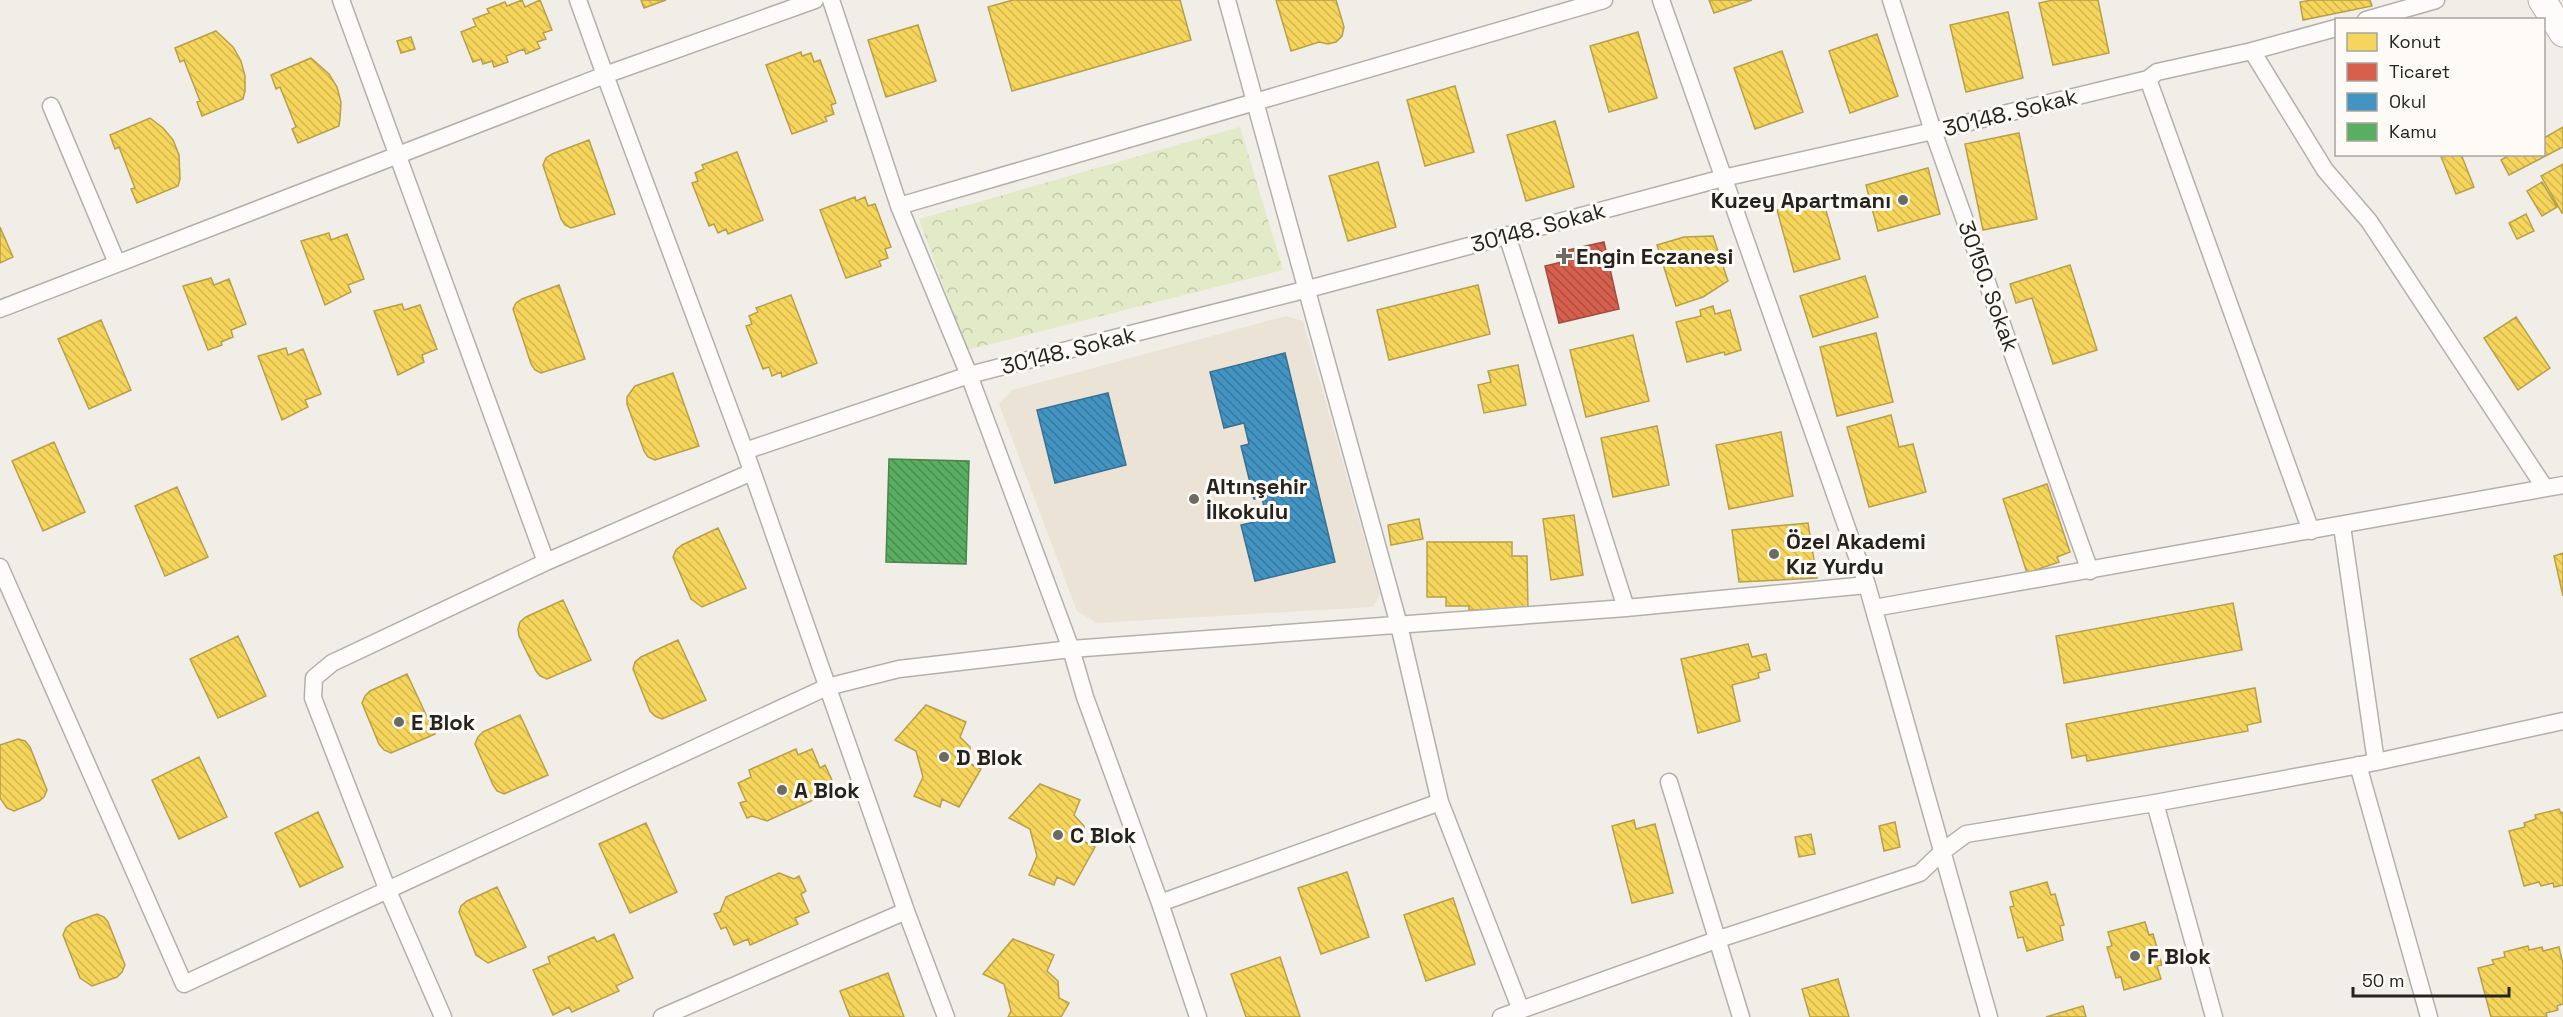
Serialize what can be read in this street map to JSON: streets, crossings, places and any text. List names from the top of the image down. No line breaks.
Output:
{"streets":{"street":["30148. Sokak","30150. Sokak"]},"crossings":[["30148. Sokak","30150. Sokak"]],"places":{"other":["Kuzey Apartmanı","Altınşehir İlkokulu","Özel Akademi Kız Yurdu","E Blok","D Blok","A Blok","C Blok","F Blok"],"health":["Engin Eczanesi"]},"legend":["Konut","Ticaret","Okul","Kamu"],"scale_bar":"50 m"}
